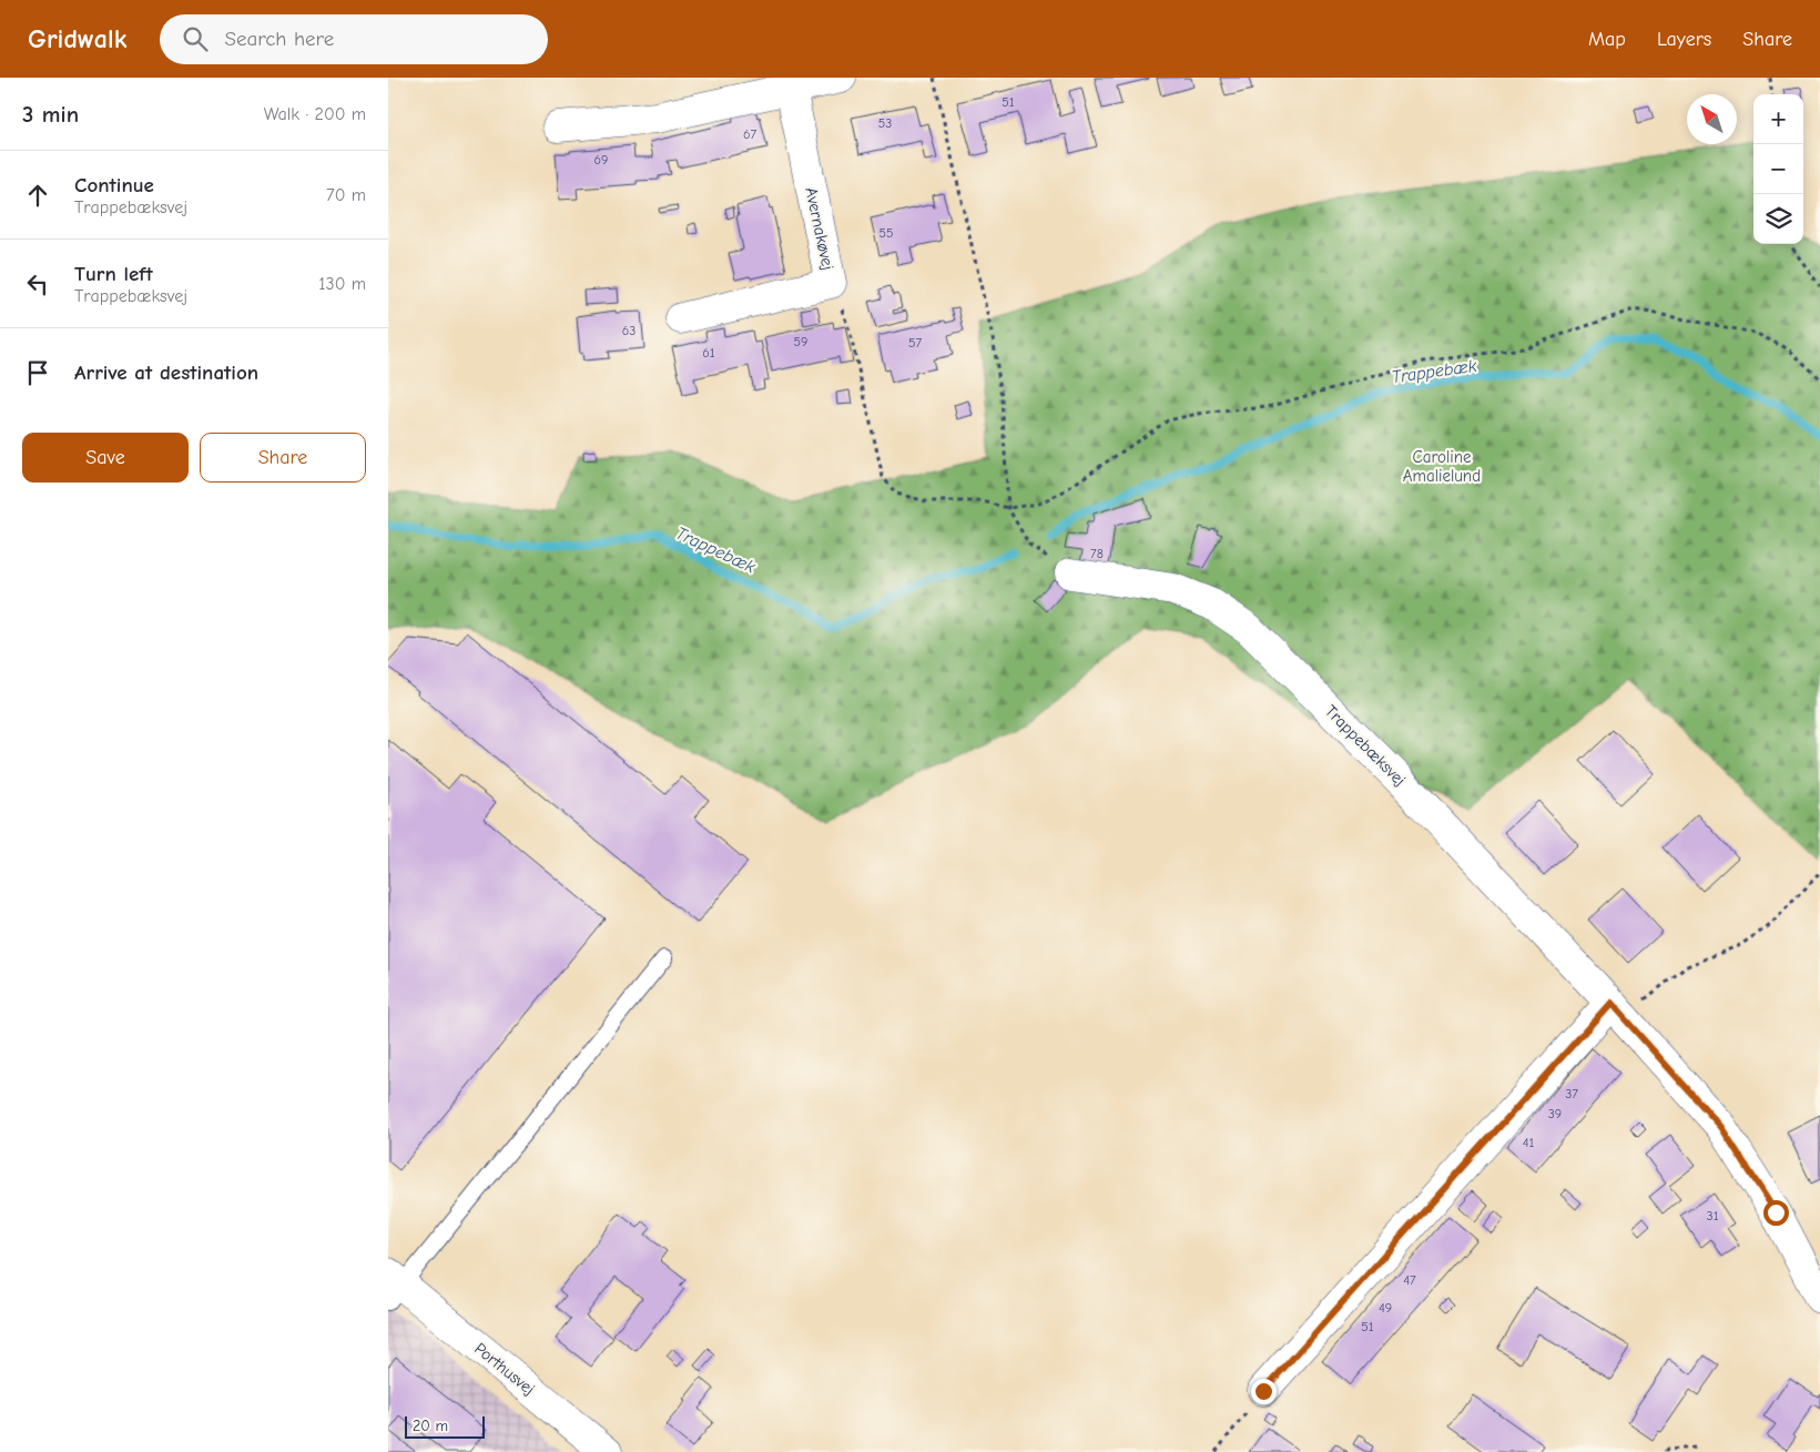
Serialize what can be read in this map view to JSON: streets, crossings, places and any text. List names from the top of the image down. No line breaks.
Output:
{"streets":{"street":["Avernakøvej","Trappebæksvej","Porthusvej"]},"water":["Trappebæk"],"parks":["Caroline Amalielund"],"house_numbers":["51","53","67","69","55","63","59","57","61","78","37","39","41","31","47","49","51"],"scale_bar":"20 m","north":"top left","page":{"header":"Gridwalk","search":"Search here","nav":["Map","Layers","Share"],"heading":["3 min","Walk · 200 m"],"map_buttons":["+","−"],"list":[["Continue","Trappebæksvej","70 m"],["Turn left","Trappebæksvej","130 m"],"Arrive at destination"],"buttons":["Save","Share"],"scale":"20 m"}}
